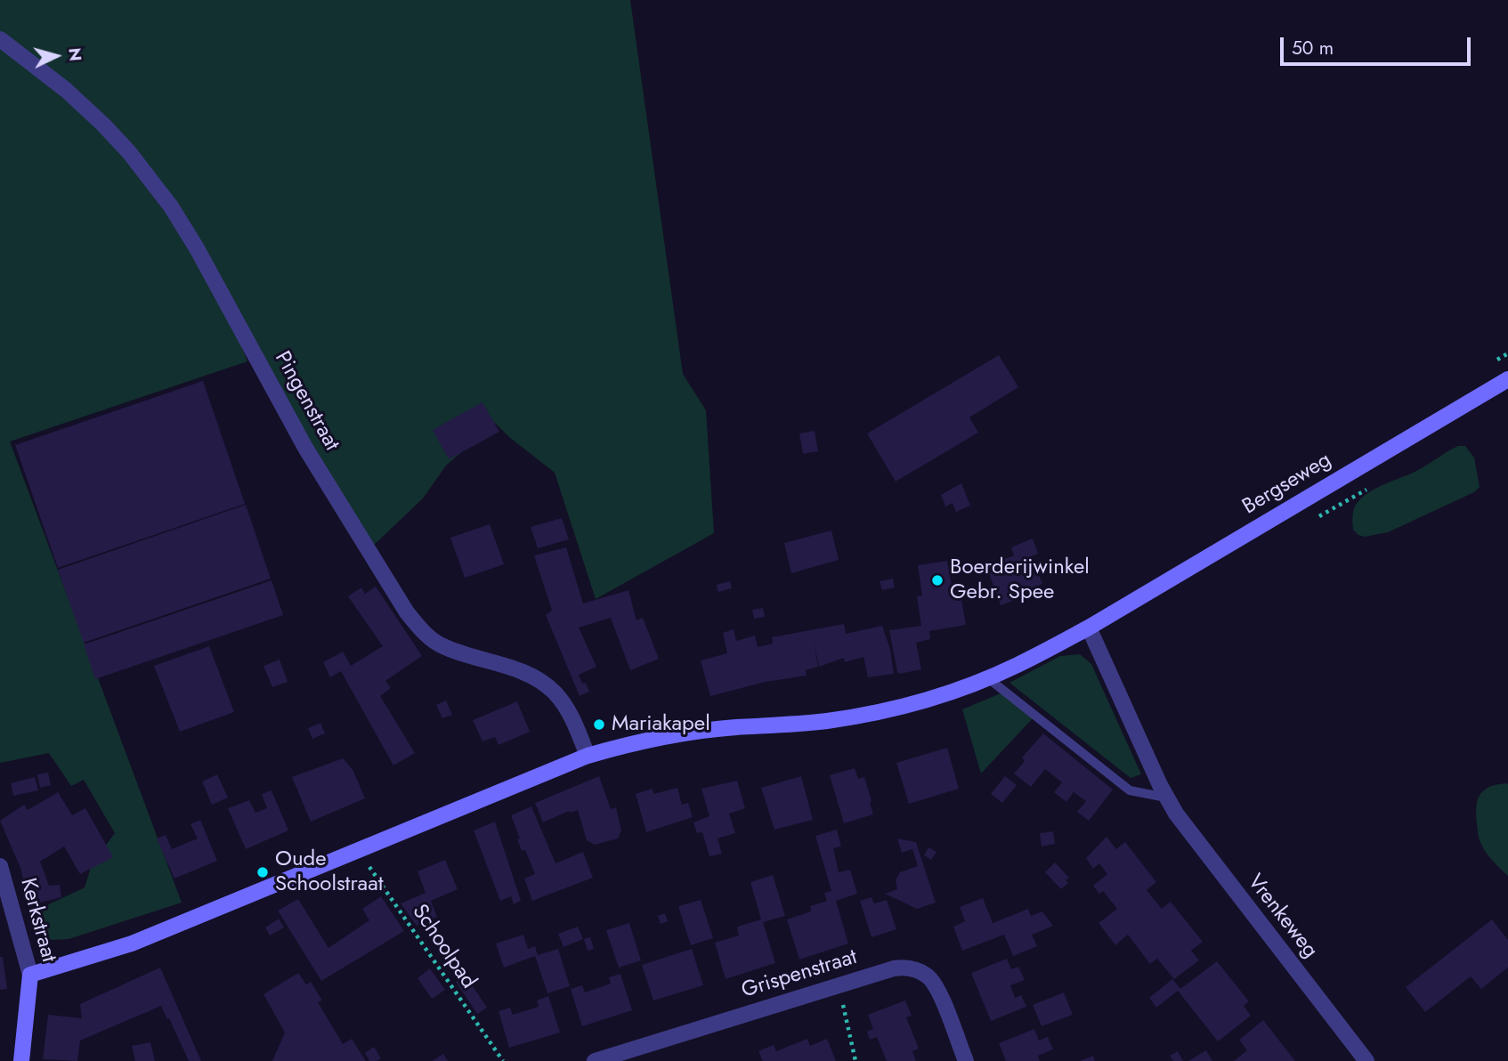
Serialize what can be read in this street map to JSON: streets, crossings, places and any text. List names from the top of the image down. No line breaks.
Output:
{"streets":{"street":["Pingenstraat","Bergseweg","Vrenkeweg","Kerkstraat","Grispenstraat"],"path":["Schoolpad"]},"crossings":[["Bergseweg","Vrenkeweg"]],"places":["Boerderijwinkel Gebr. Spee","Mariakapel","Oude Schoolstraat"],"scale_bar":"50 m","north":"right"}
